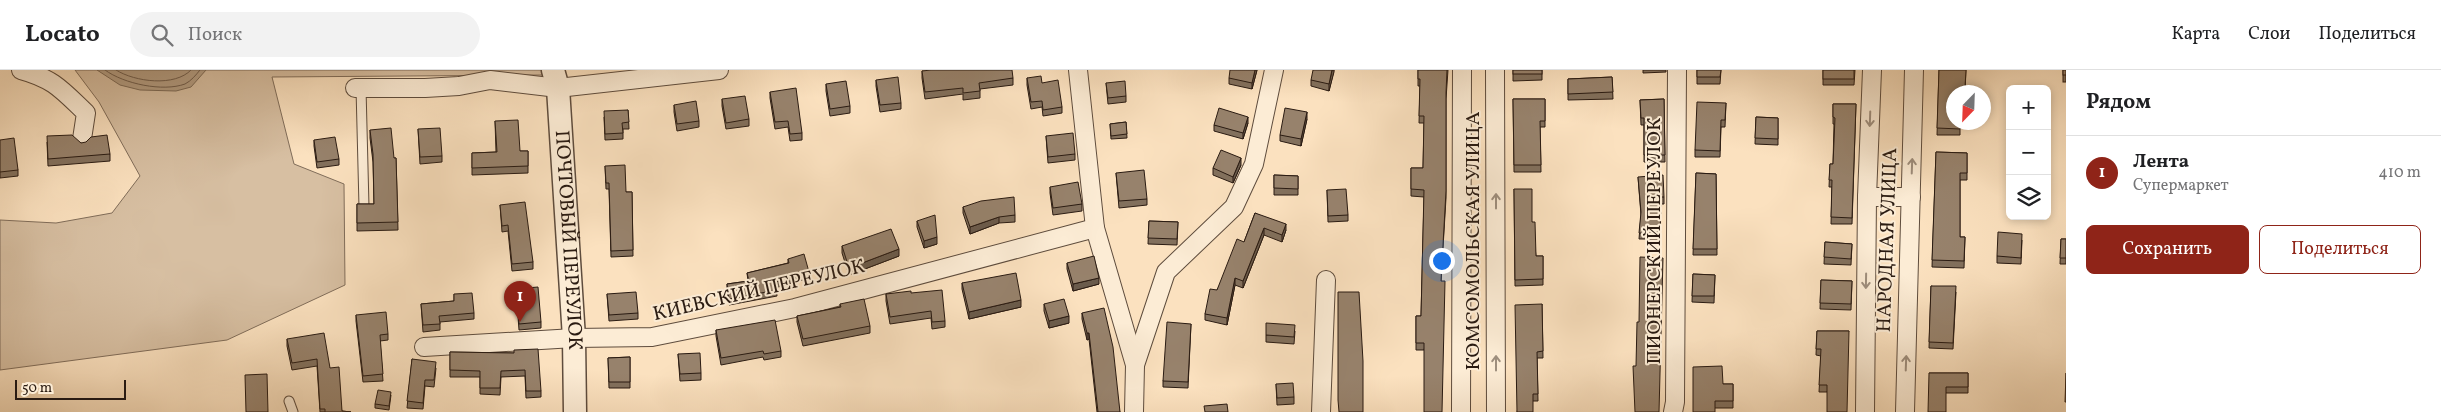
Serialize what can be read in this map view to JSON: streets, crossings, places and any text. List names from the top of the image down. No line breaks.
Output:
{"streets":{"street":["НАРОДНАЯ УЛИЦА","ПОЧТОВЫЙ ПЕРЕУЛОК","КОМСОМОЛЬСКАЯ УЛИЦА","ПИОНЕРСКИЙ ПЕРЕУЛОК","КИЕВСКИЙ ПЕРЕУЛОК"]},"crossings":[["ПОЧТОВЫЙ ПЕРЕУЛОК","КИЕВСКИЙ ПЕРЕУЛОК"]],"scale_bar":"50 m","north":"bottom left","page":{"header":"Locato","search":"Поиск","nav":["Карта","Слои","Поделиться"],"heading":"Рядом","map_buttons":["+","−"],"list":[{"mark":"1","name":"Лента","note":"Супермаркет","value":"410 m"}],"buttons":["Сохранить","Поделиться"],"pins":"1","scale":"50 m"}}
